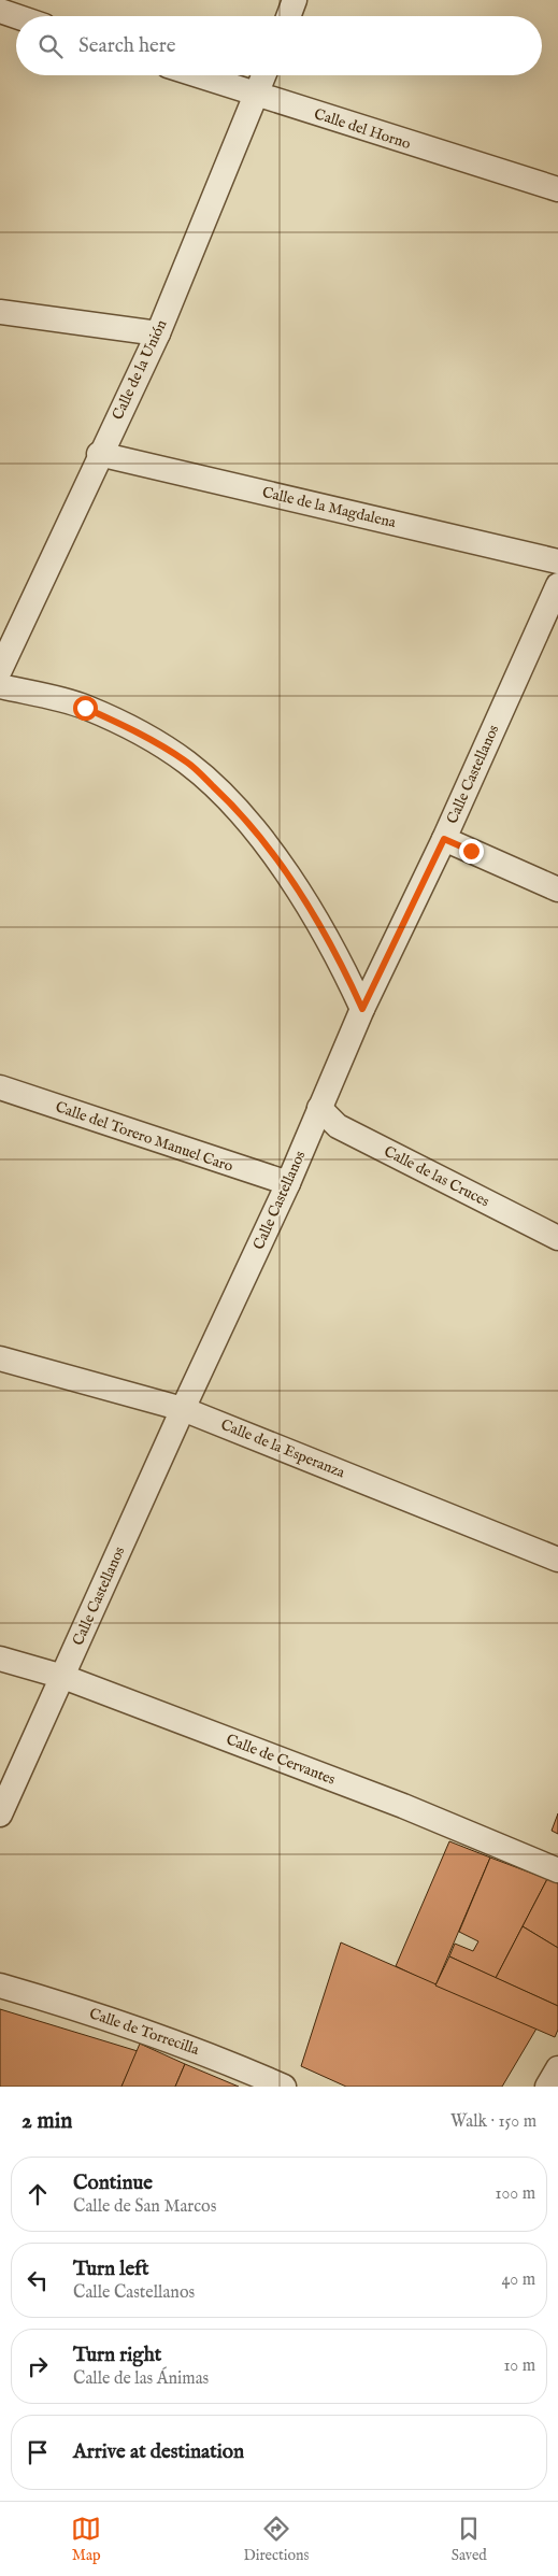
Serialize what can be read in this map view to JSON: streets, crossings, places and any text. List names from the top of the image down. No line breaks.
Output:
{"streets":{"street":["Calle del Horno","Calle de la Unión","Calle de la Magdalena","Calle Castellanos","Calle del Torero Manuel Caro","Calle de las Cruces","Calle de la Esperanza","Calle de Cervantes","Calle de Torrecilla"]},"crossings":[["Calle del Horno","Calle de la Unión"],["Calle de la Unión","Calle de la Magdalena"],["Calle Castellanos","Calle del Torero Manuel Caro"],["Calle Castellanos","Calle de las Cruces"],["Calle Castellanos","Calle de la Esperanza"],["Calle Castellanos","Calle de Cervantes"]],"page":{"search":"Search here","heading":["2 min","Walk · 150 m"],"list":[["Continue","Calle de San Marcos","100 m"],["Turn left","Calle Castellanos","40 m"],["Turn right","Calle de las Ánimas","10 m"],"Arrive at destination"],"nav":["Map","Directions","Saved"]}}
